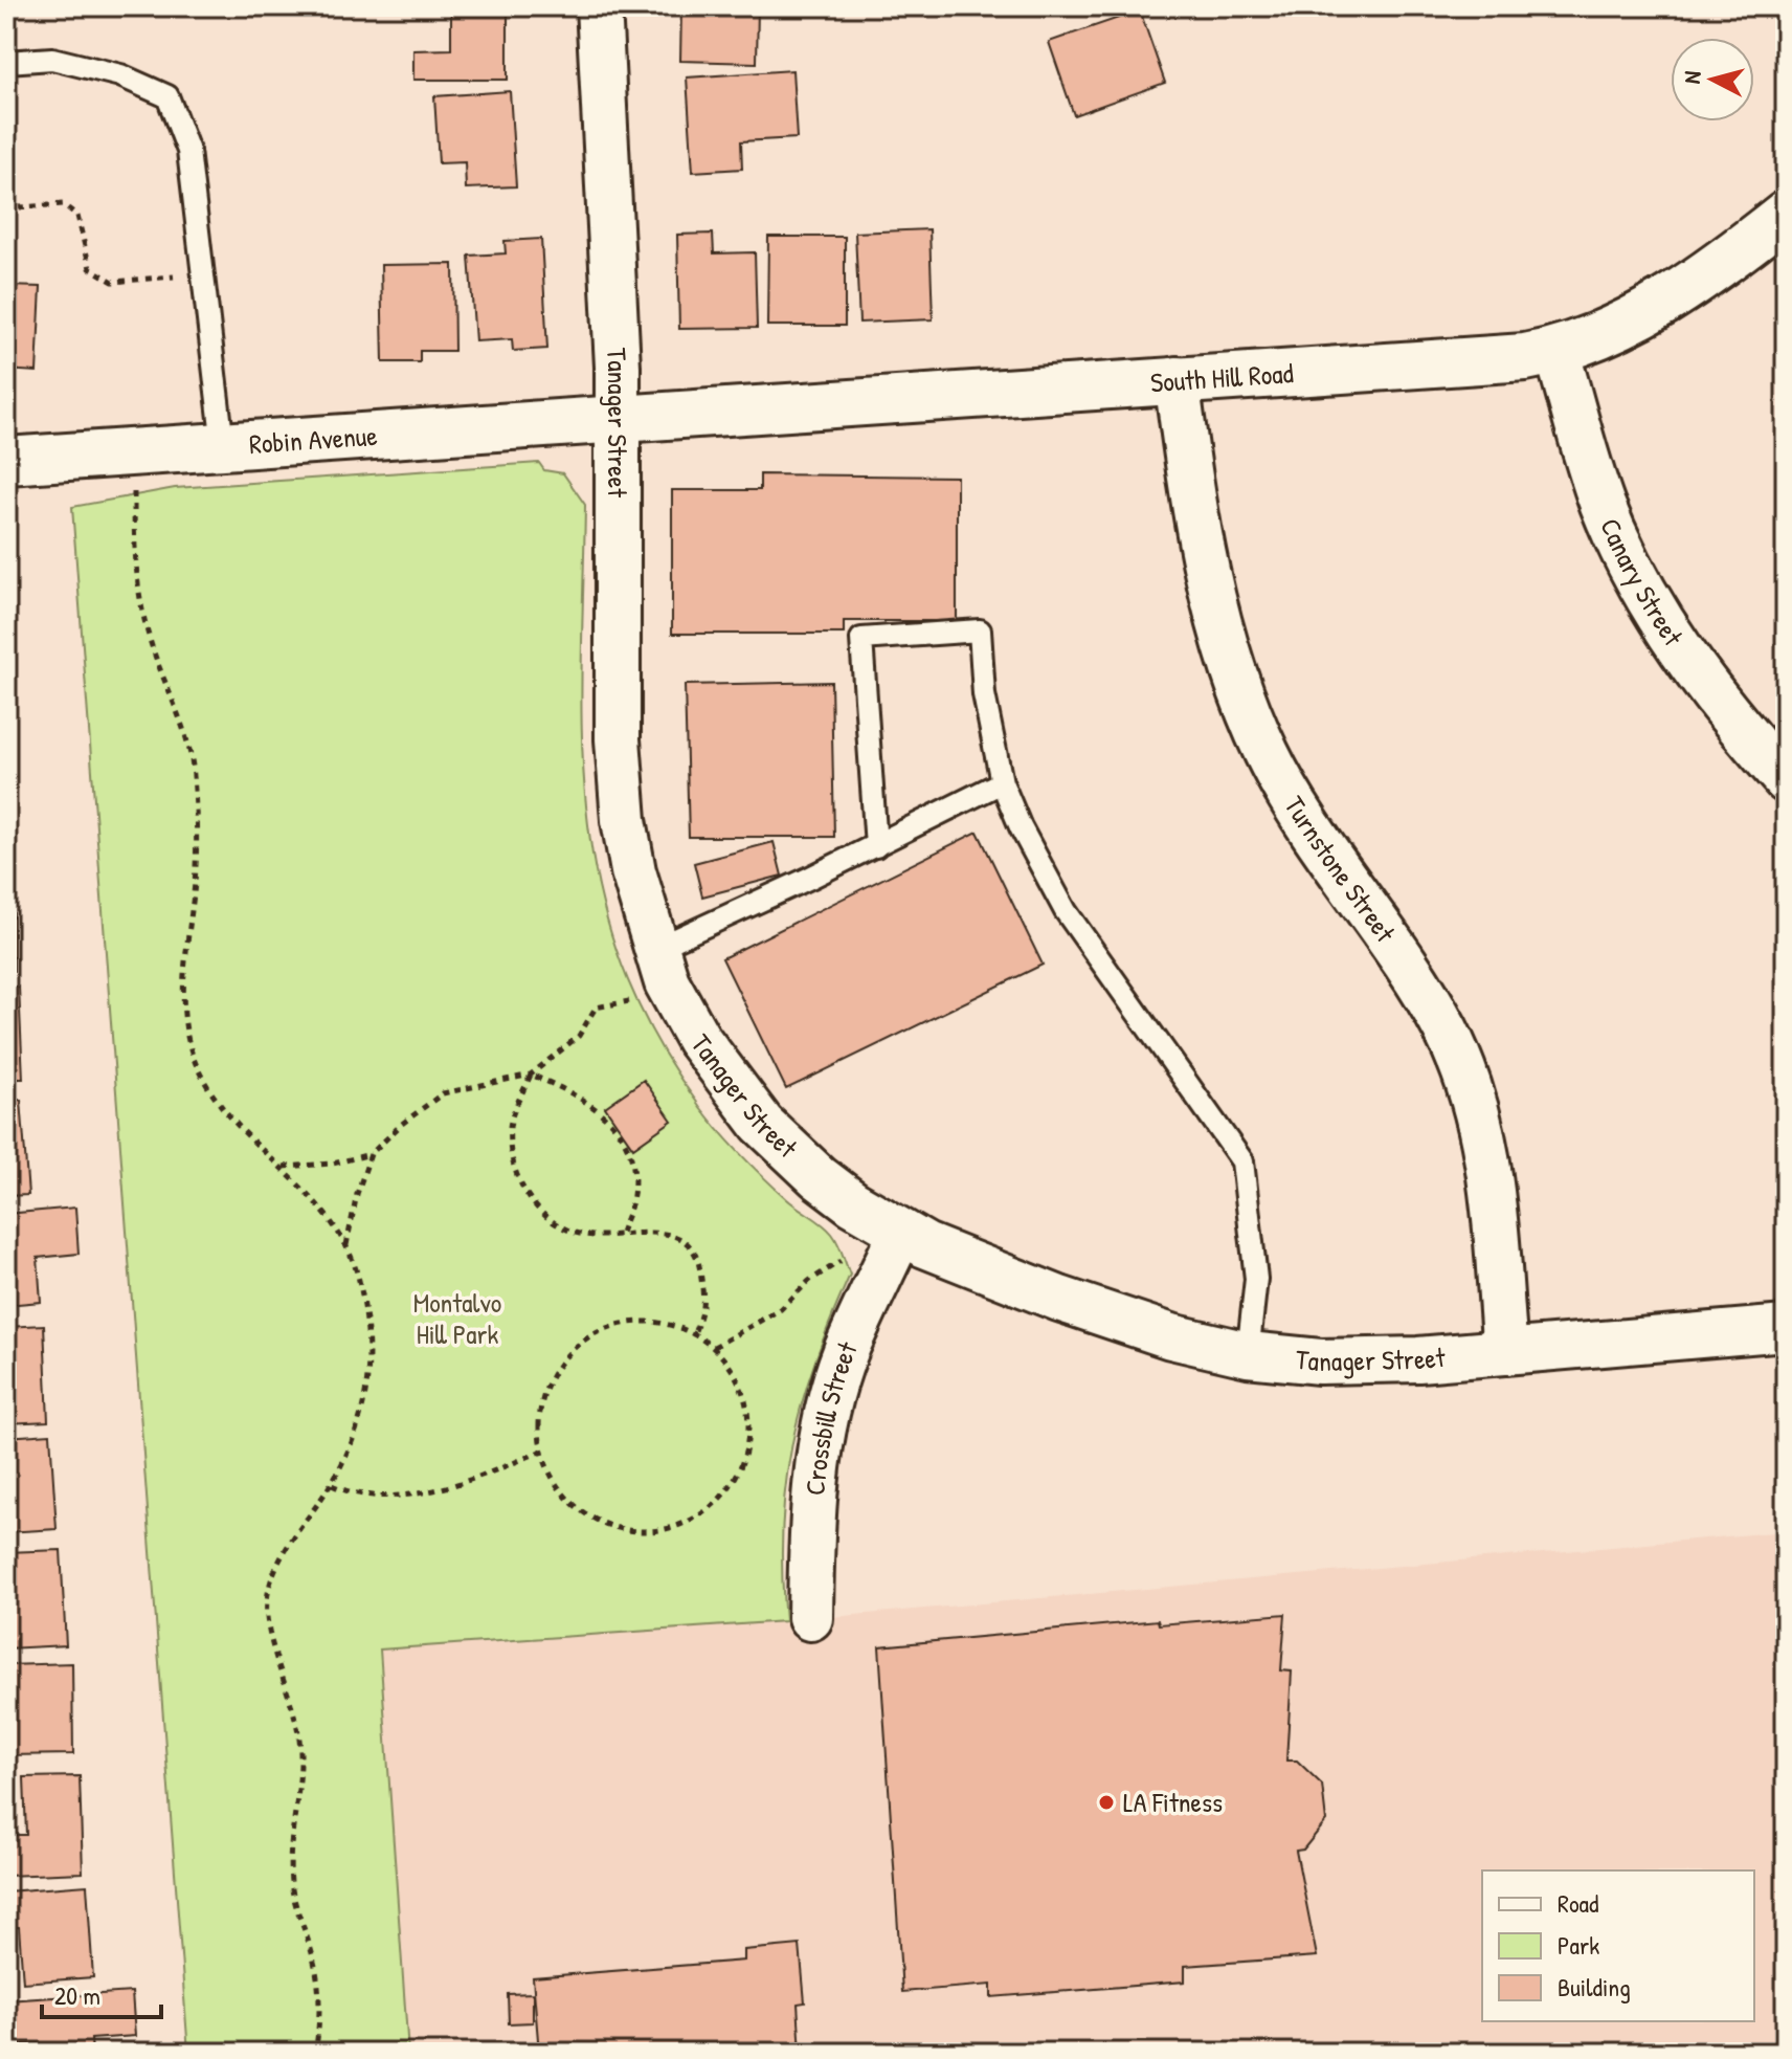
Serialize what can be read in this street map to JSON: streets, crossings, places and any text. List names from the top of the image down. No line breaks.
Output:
{"streets":{"street":["South Hill Road","Tanager Street","Robin Avenue","Canary Street","Turnstone Street","Crossbill Street"]},"crossings":[["South Hill Road","Tanager Street"],["South Hill Road","Robin Avenue"],["South Hill Road","Canary Street"],["South Hill Road","Turnstone Street"],["Tanager Street","Robin Avenue"],["Tanager Street","Turnstone Street"],["Tanager Street","Crossbill Street"]],"parks":["Montalvo Hill Park"],"places":["LA Fitness"],"legend":["Road","Park","Building"],"scale_bar":"20 m","north":"left"}
